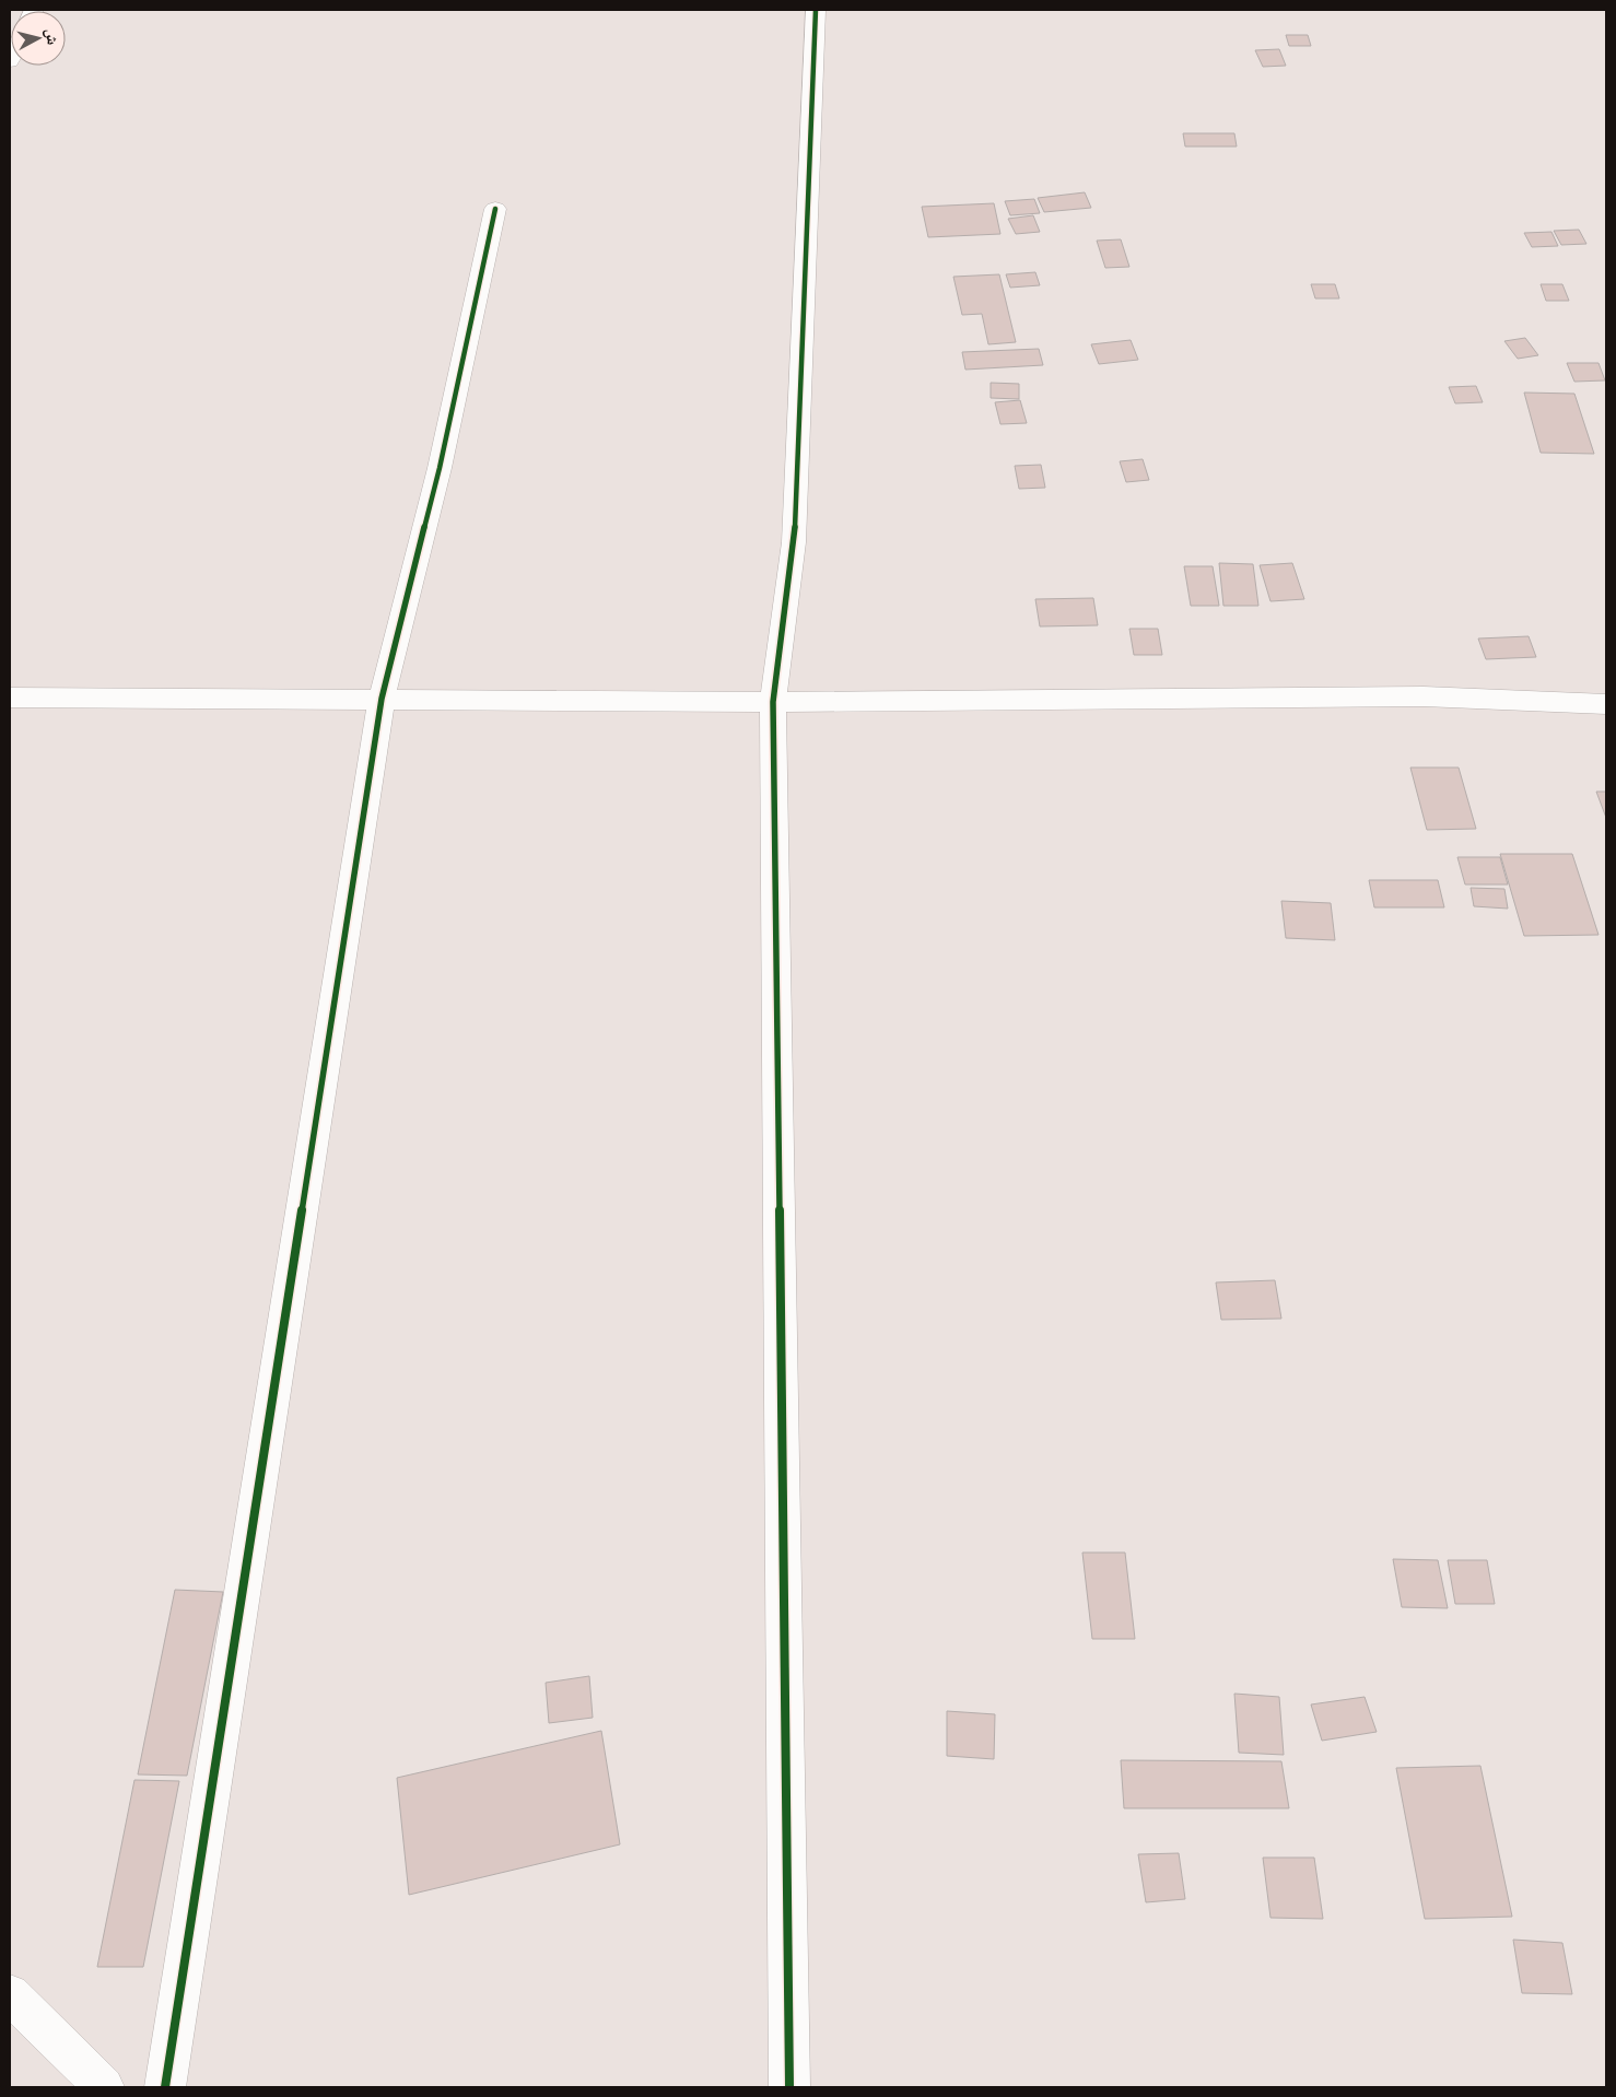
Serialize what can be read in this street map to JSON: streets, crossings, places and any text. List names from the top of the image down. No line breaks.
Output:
{"north":"right"}
